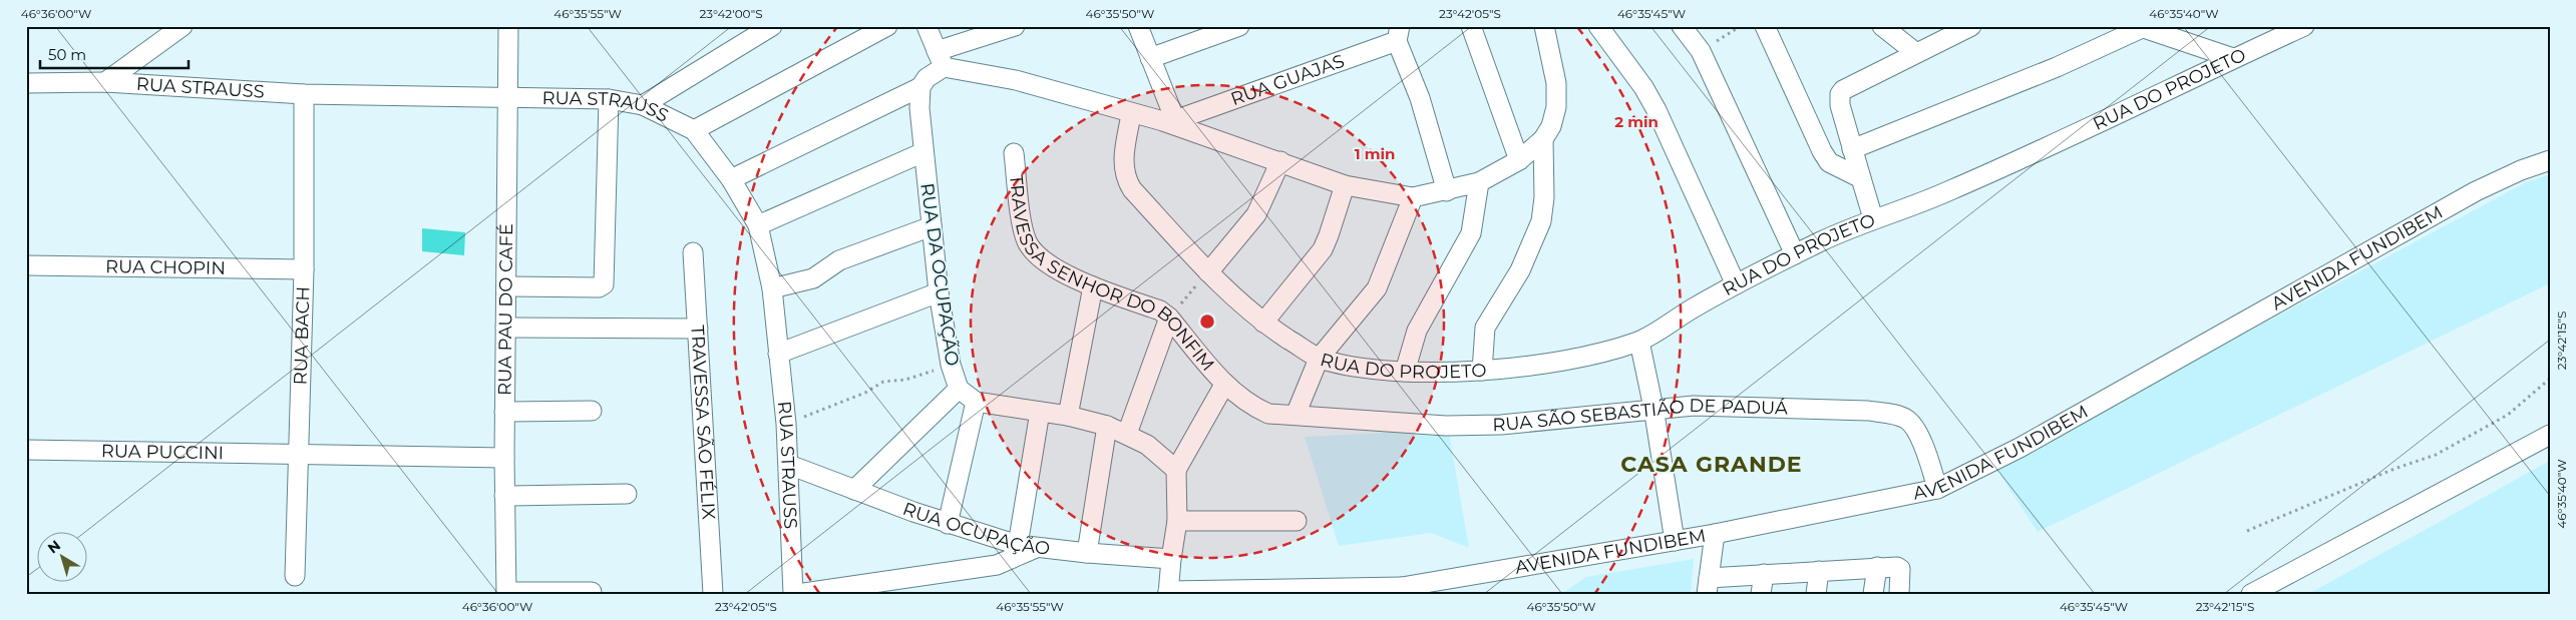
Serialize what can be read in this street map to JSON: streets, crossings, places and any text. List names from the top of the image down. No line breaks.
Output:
{"streets":{"street":["RUA GUAJAS","RUA STRAUSS","RUA DO PROJETO","AVENIDA FUNDIBEM","RUA CHOPIN","TRAVESSA SENHOR DO BONFIM","RUA DA OCUPAÇÃO","RUA PAU DO CAFÉ","RUA BACH","RUA SÃO SEBASTIÃO DE PADUÁ","TRAVESSA SÃO FÉLIX","RUA PUCCINI","RUA OCUPAÇÃO"]},"crossings":[["RUA STRAUSS","RUA PAU DO CAFÉ"],["RUA STRAUSS","RUA BACH"],["RUA STRAUSS","RUA OCUPAÇÃO"],["AVENIDA FUNDIBEM","RUA SÃO SEBASTIÃO DE PADUÁ"],["RUA CHOPIN","RUA BACH"],["TRAVESSA SENHOR DO BONFIM","RUA SÃO SEBASTIÃO DE PADUÁ"],["RUA PAU DO CAFÉ","RUA PUCCINI"],["RUA BACH","RUA PUCCINI"]],"districts":["CASA GRANDE"],"scale_bar":"50 m","north":"top left","coordinates":["46°36'00\"W","46°35'55\"W","23°42'00\"S","46°35'50\"W","23°42'05\"S","46°35'45\"W","46°35'40\"W","23°42'15\"S"],"rings":["2 min","1 min"]}
